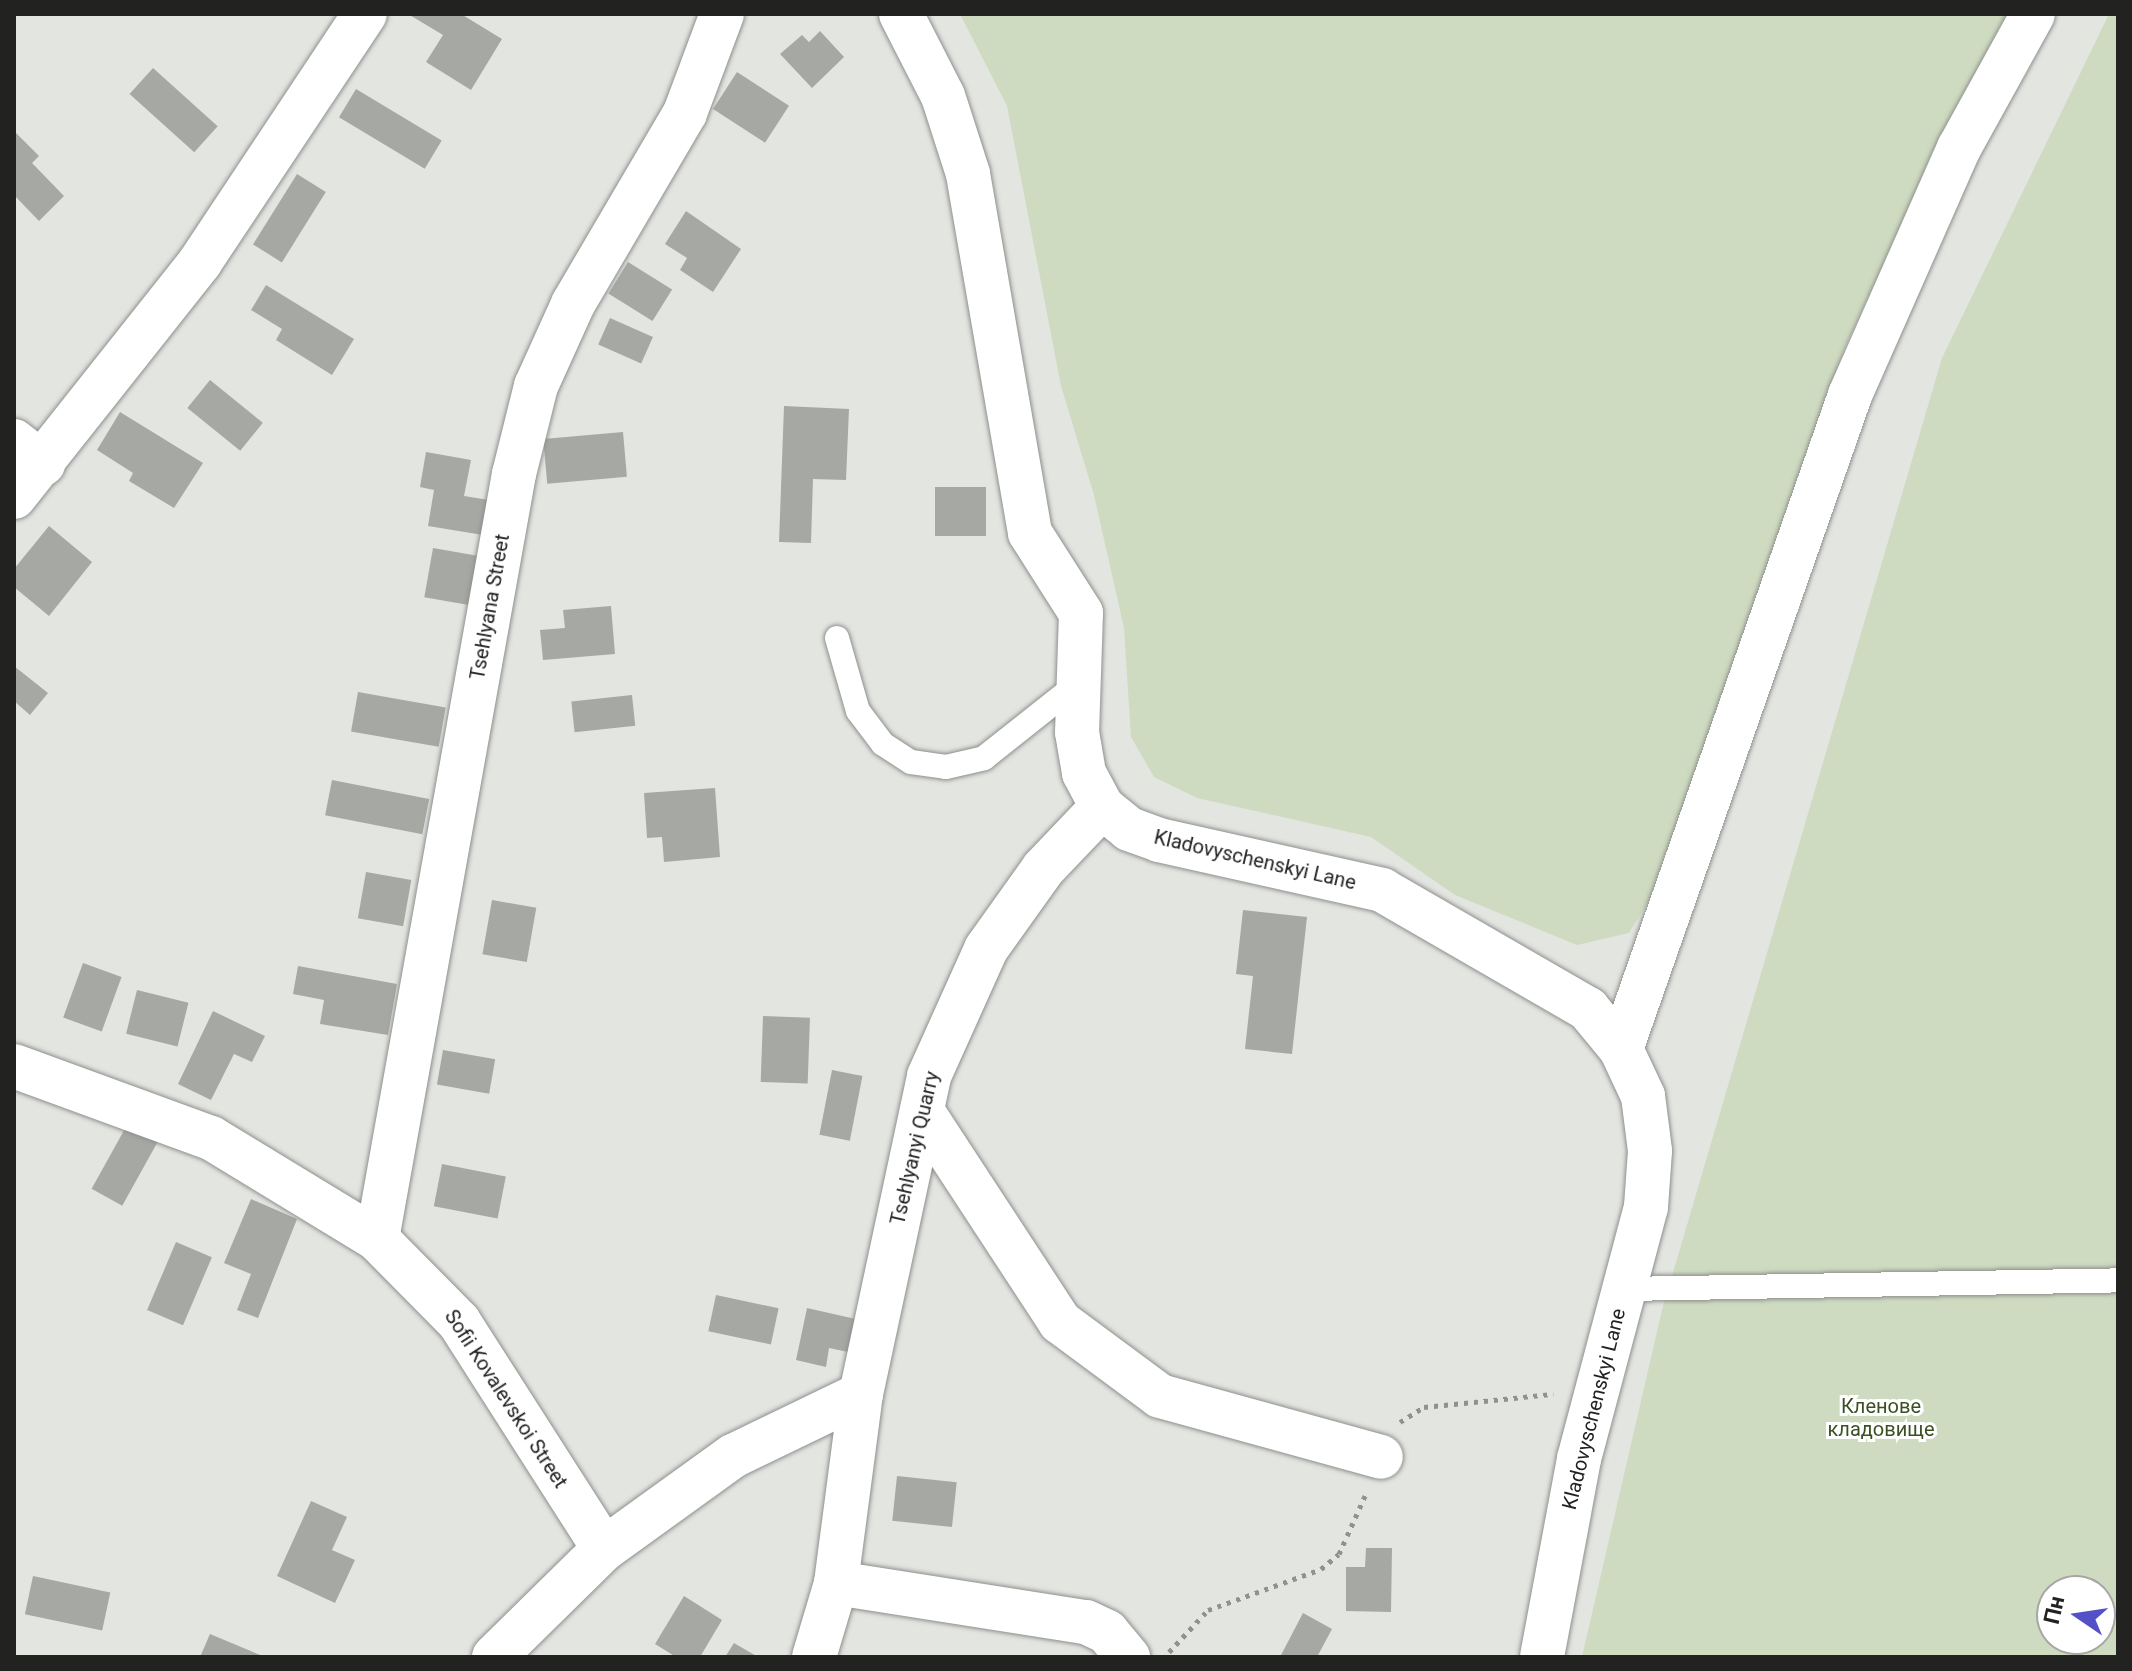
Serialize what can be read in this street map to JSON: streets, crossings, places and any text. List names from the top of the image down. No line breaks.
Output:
{"streets":{"street":["Tsehlyana Street","Kladovyschenskyi Lane","Tsehlyanyi Quarry","Sofii Kovalevskoi Street"]},"crossings":[["Tsehlyana Street","Sofii Kovalevskoi Street"],["Kladovyschenskyi Lane","Tsehlyanyi Quarry"]],"parks":["Кленове кладовище"],"north":"left"}
